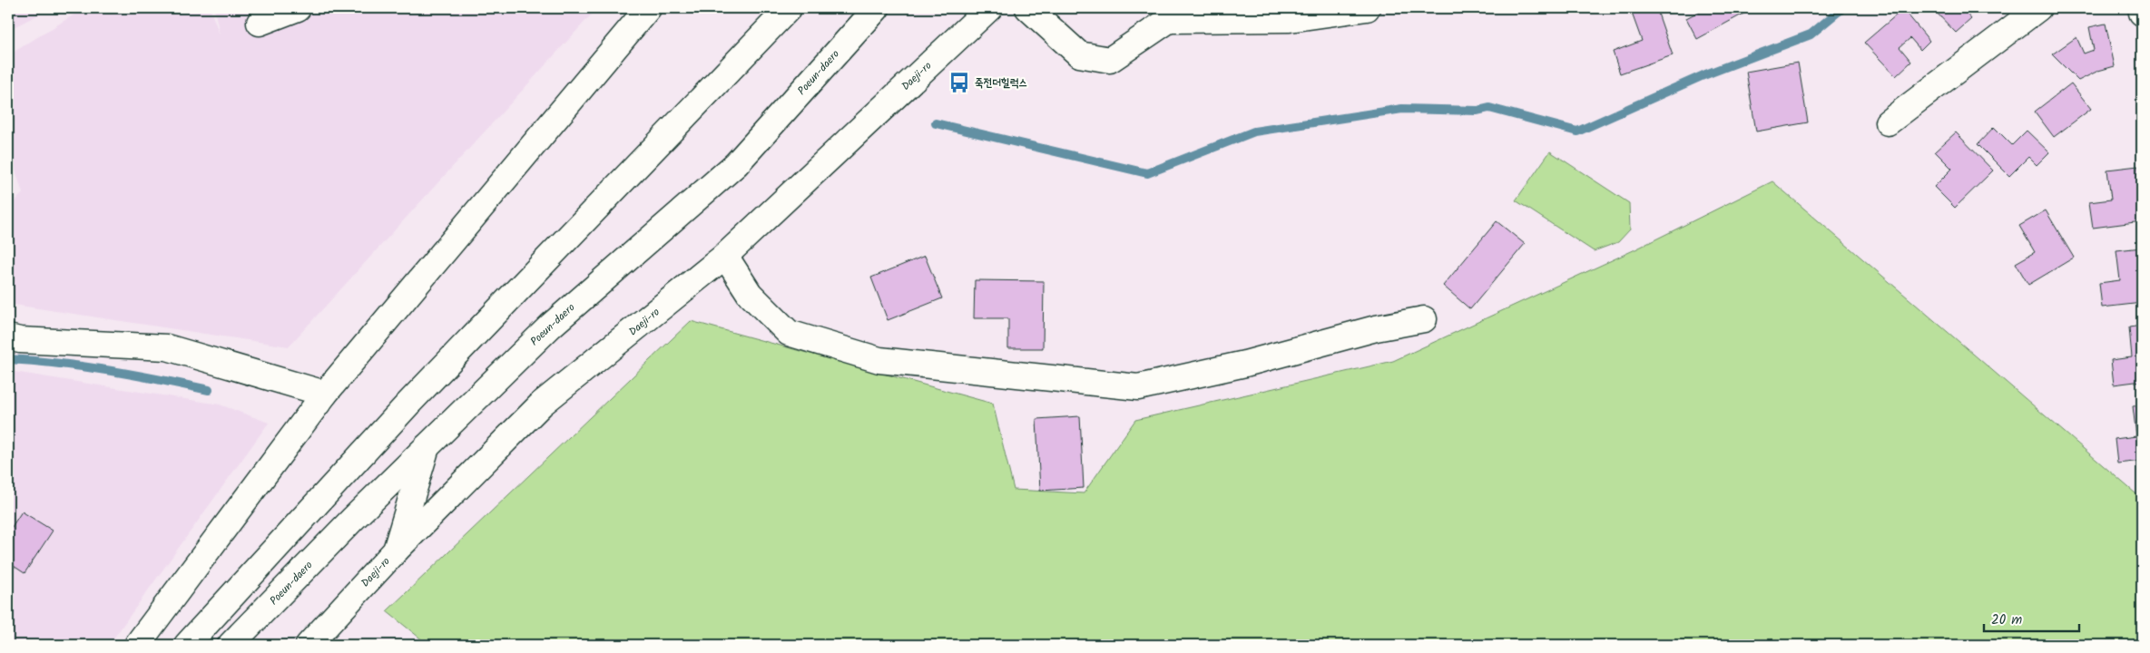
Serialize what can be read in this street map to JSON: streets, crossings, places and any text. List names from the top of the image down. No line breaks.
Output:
{"streets":{"main road":["Poeun-daero","Daeji-ro"]},"places":{"bus stop":["죽전더힐럭스"]},"scale_bar":"20 m"}
